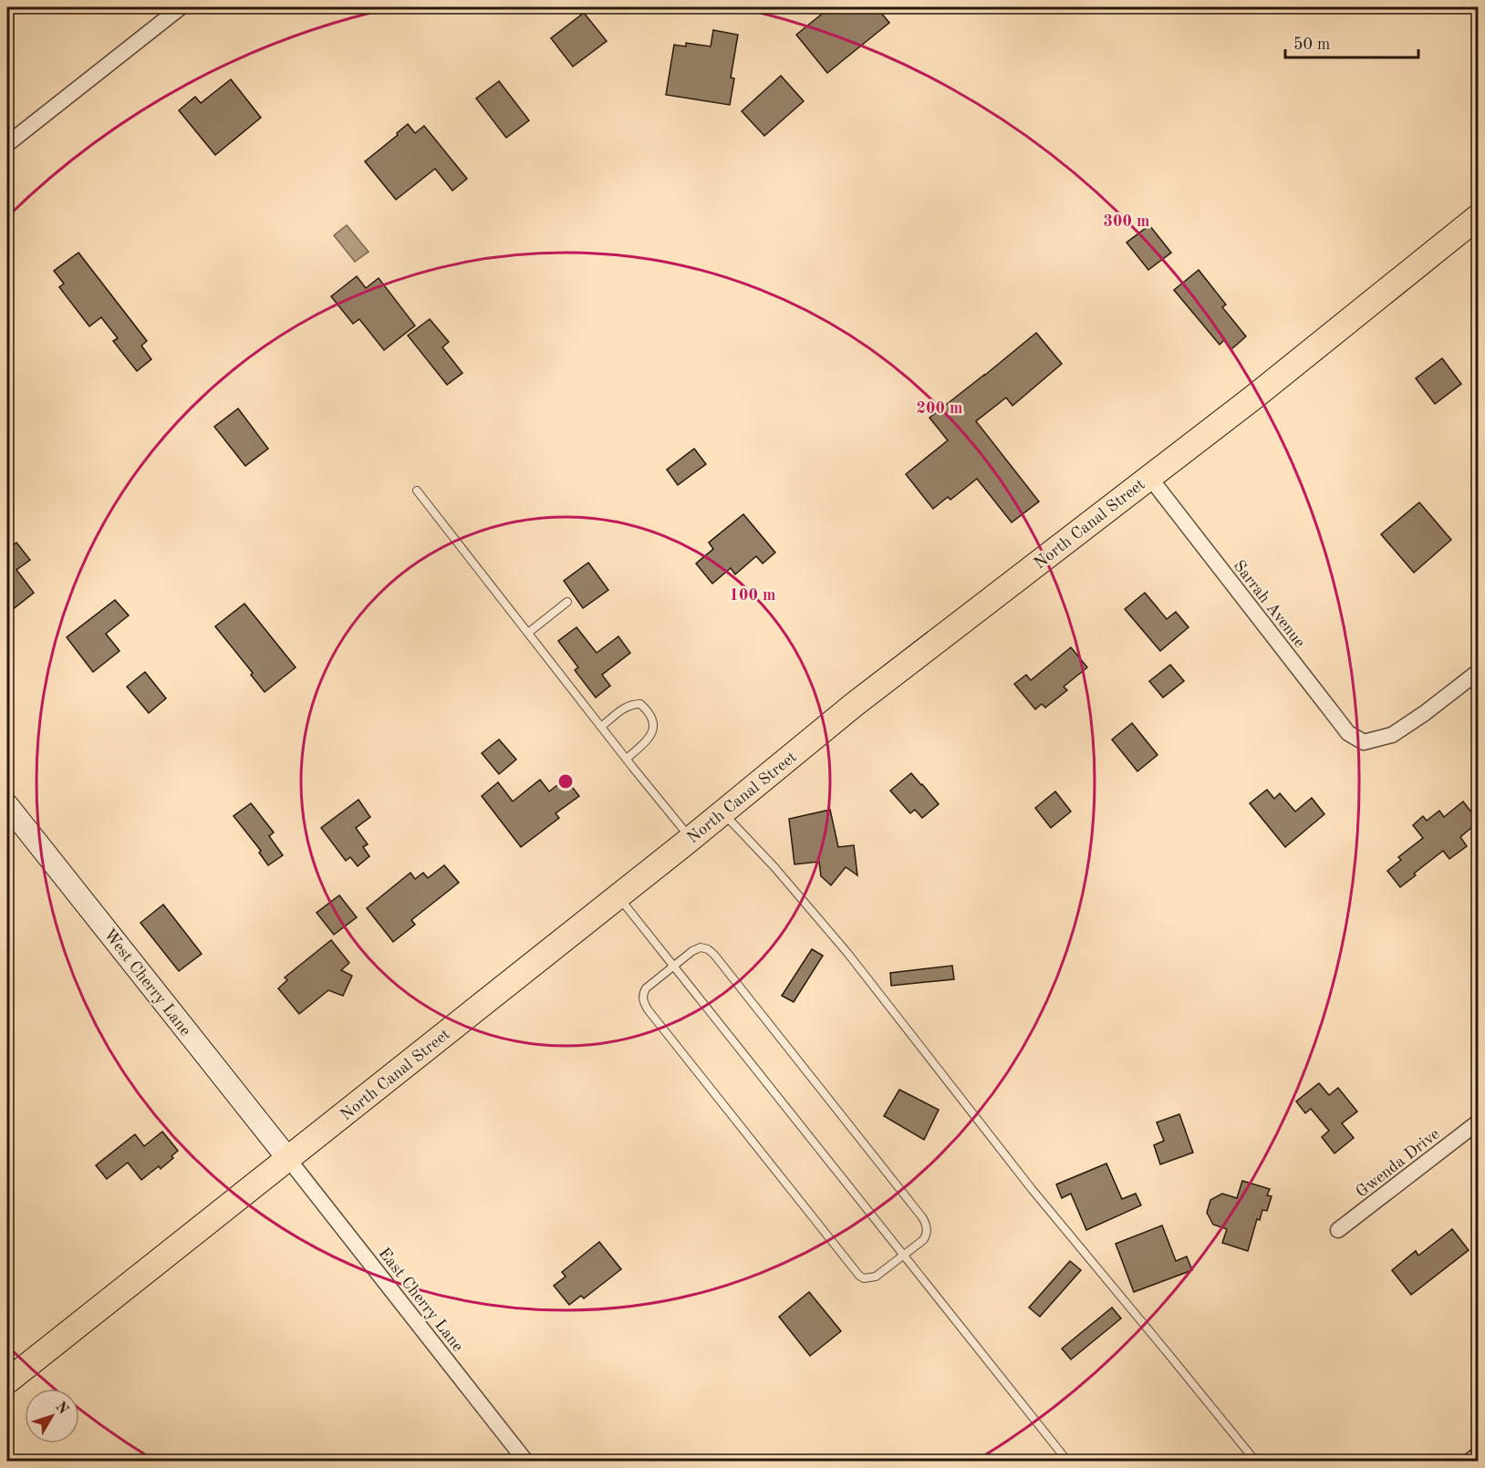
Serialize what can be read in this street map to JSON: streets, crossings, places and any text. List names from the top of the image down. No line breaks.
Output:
{"streets":{"main road":["North Canal Street"],"street":["Sarrah Avenue","West Cherry Lane","Gwenda Drive","East Cherry Lane"]},"crossings":[["North Canal Street","Sarrah Avenue"],["North Canal Street","West Cherry Lane"],["North Canal Street","East Cherry Lane"],["West Cherry Lane","East Cherry Lane"]],"scale_bar":"50 m","north":"top right","rings":["300 m","200 m","100 m"]}
